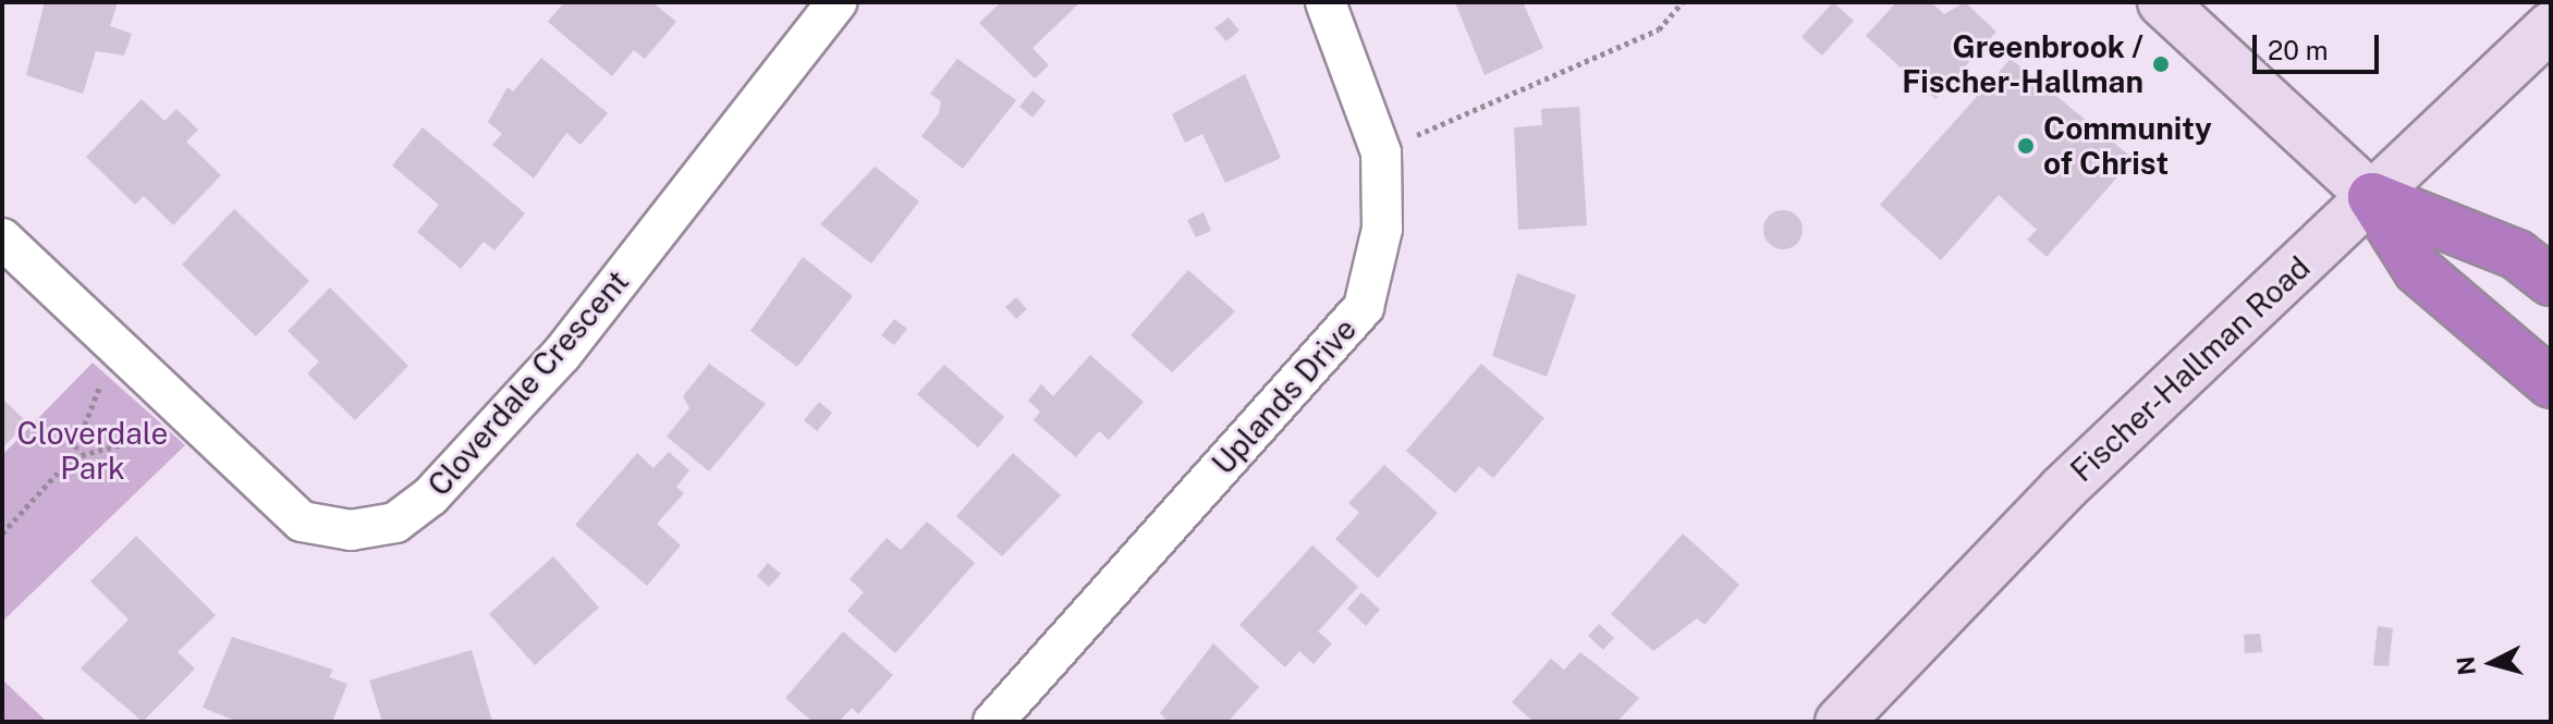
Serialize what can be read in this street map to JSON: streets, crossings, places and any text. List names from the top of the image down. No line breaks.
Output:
{"streets":{"main road":["Fischer-Hallman Road"],"street":["Cloverdale Crescent","Uplands Drive"]},"parks":["Cloverdale Park"],"places":["Greenbrook / Fischer-Hallman","Community of Christ"],"scale_bar":"20 m","north":"left"}
